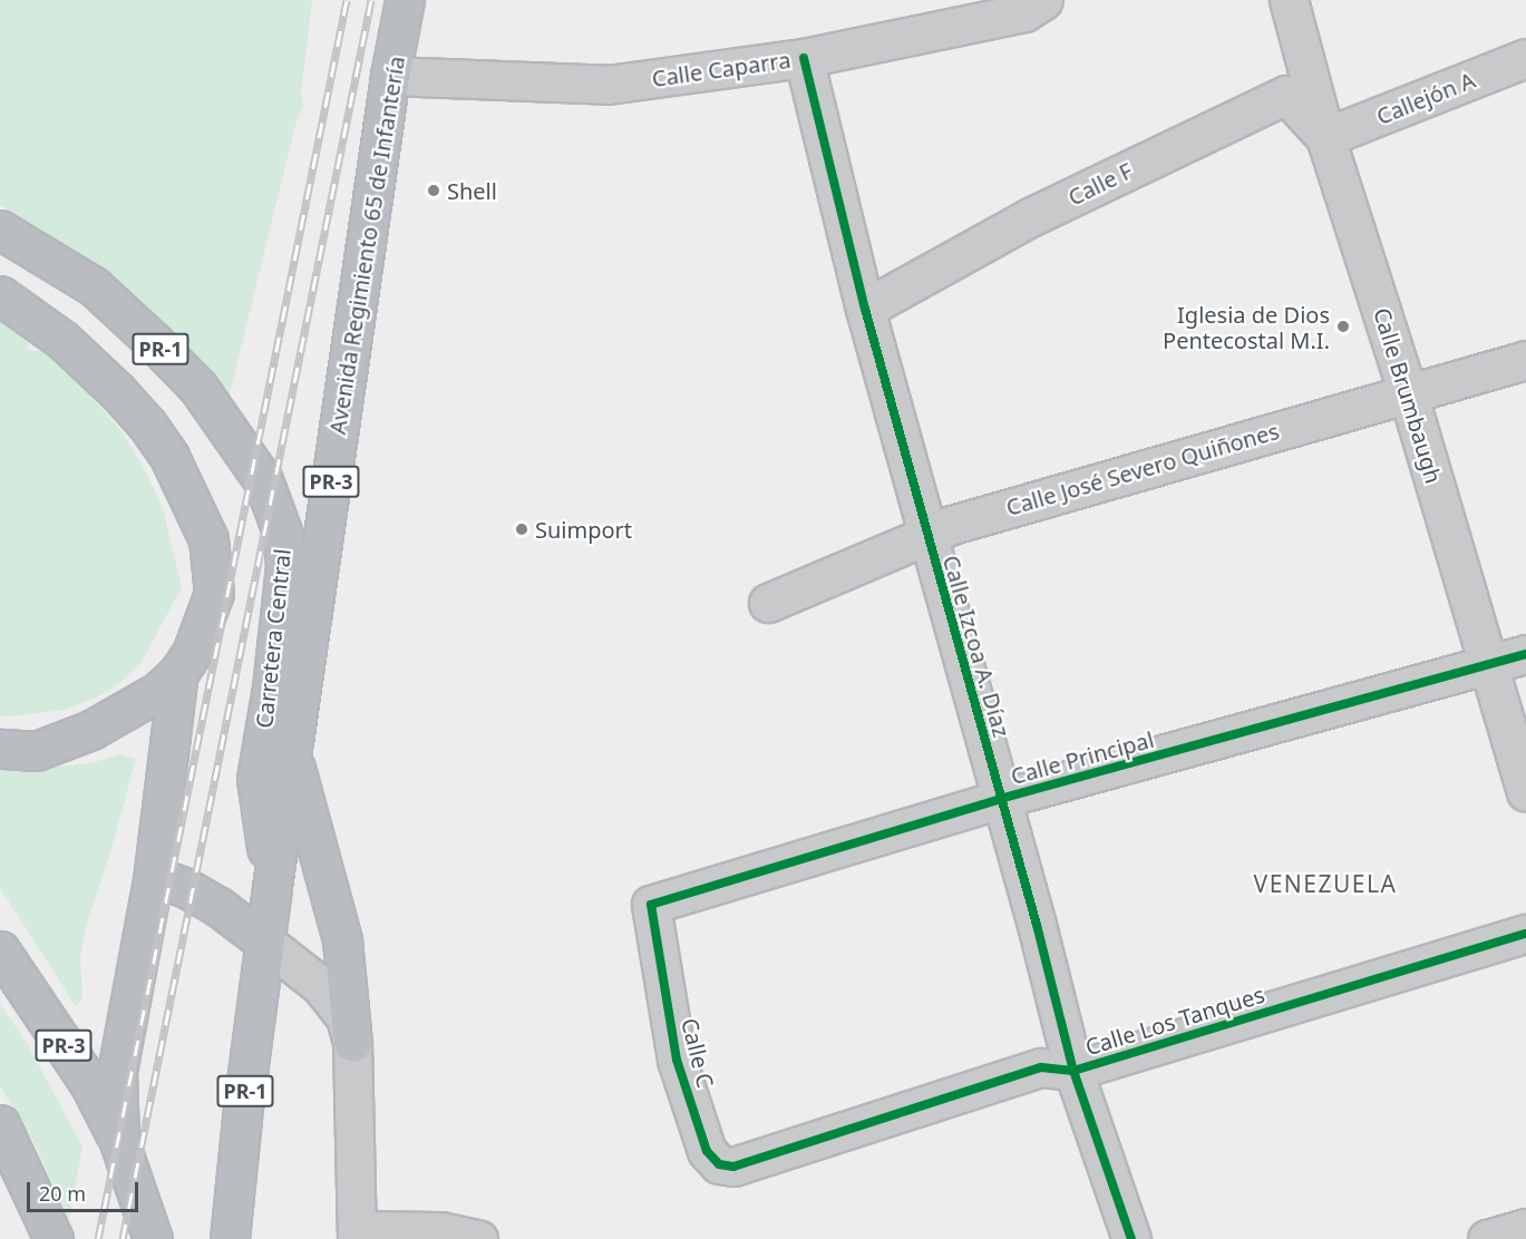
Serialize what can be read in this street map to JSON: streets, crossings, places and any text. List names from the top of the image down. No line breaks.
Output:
{"streets":{"highway":["Avenida Regimiento 65 de Infantería","PR-1","PR-3","Carretera Central"],"street":["Calle Caparra","Callejón A","Calle F","Calle Brumbaugh","Calle José Severo Quiñones","Calle Izcoa A. Díaz","Calle Principal","Calle Los Tanques","Calle C"]},"crossings":[["Calle Caparra","Avenida Regimiento 65 de Infantería"],["Calle Caparra","Calle Izcoa A. Díaz"],["Callejón A","Calle F"],["Callejón A","Calle Brumbaugh"],["Calle F","Calle Brumbaugh"],["Calle F","Calle Izcoa A. Díaz"],["Avenida Regimiento 65 de Infantería","PR-1"],["Avenida Regimiento 65 de Infantería","Carretera Central"],["PR-1","Carretera Central"],["Calle Brumbaugh","Calle José Severo Quiñones"],["Calle Brumbaugh","Calle Principal"],["Calle José Severo Quiñones","Calle Izcoa A. Díaz"],["Calle Izcoa A. Díaz","Calle Principal"],["Calle Izcoa A. Díaz","Calle Los Tanques"],["Calle Principal","Calle C"],["Calle Los Tanques","Calle C"]],"districts":["VENEZUELA"],"places":["Shell","Iglesia de Dios Pentecostal M.I.","Suimport"],"scale_bar":"20 m"}
